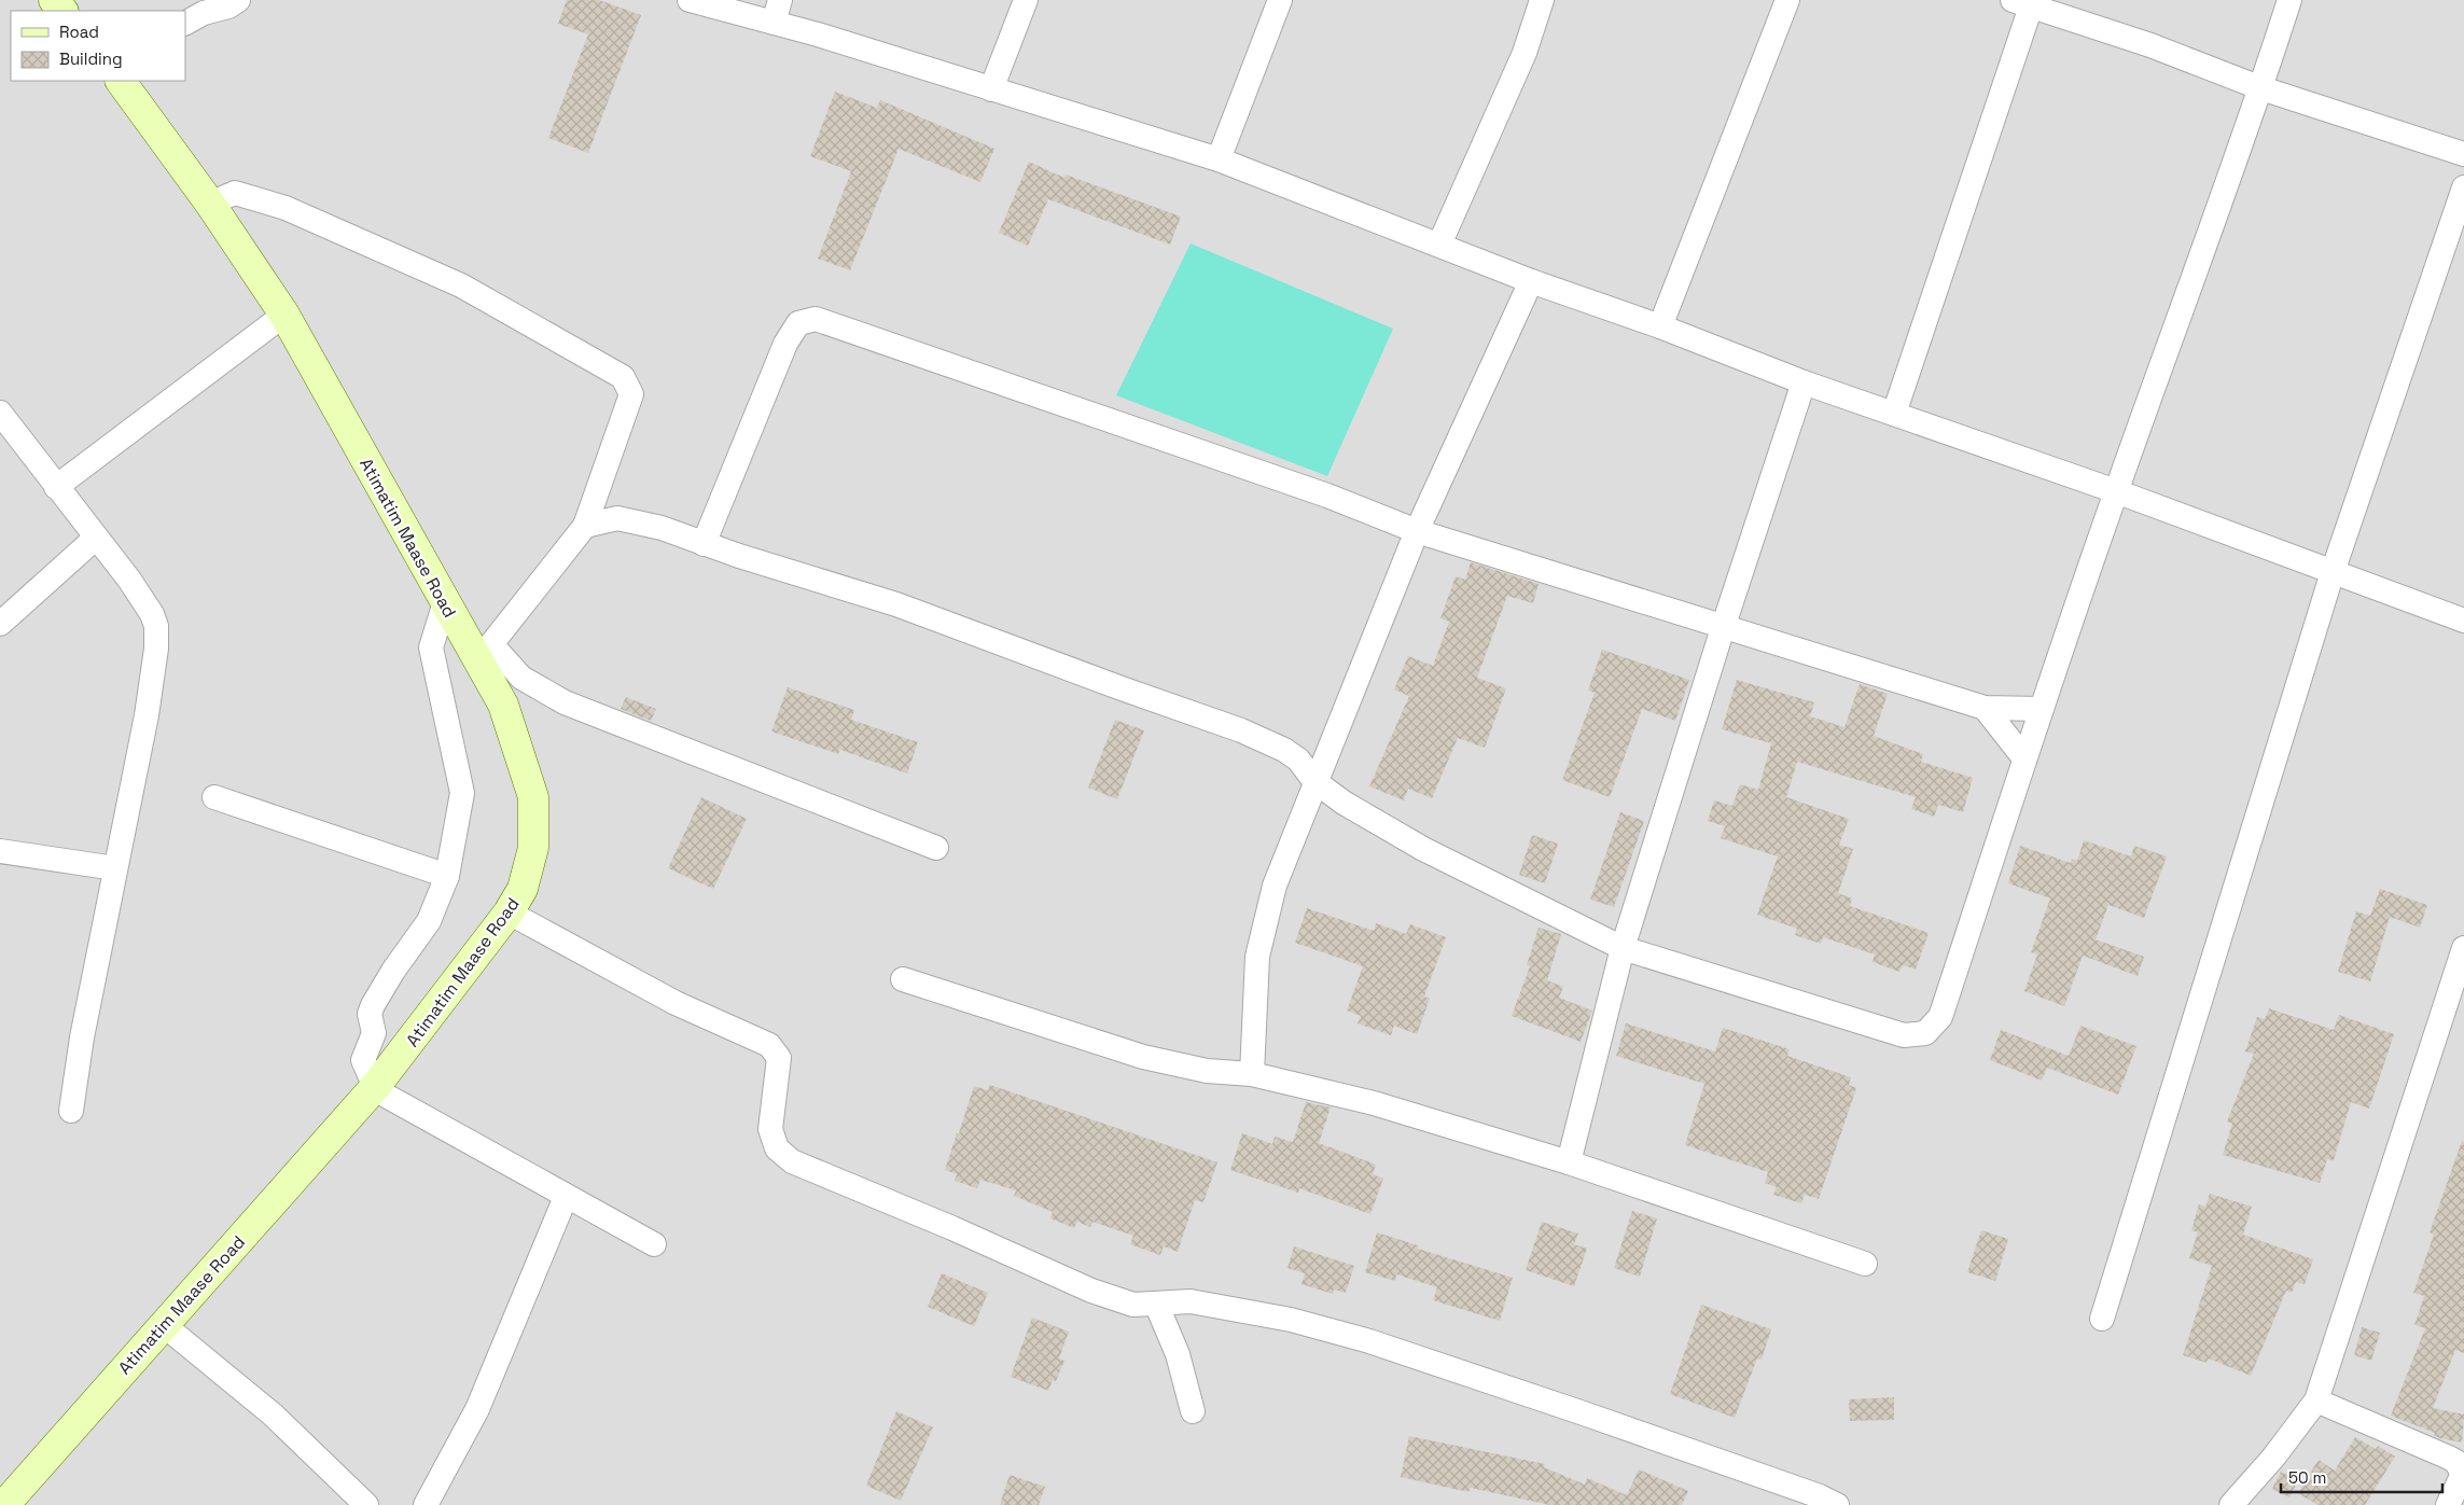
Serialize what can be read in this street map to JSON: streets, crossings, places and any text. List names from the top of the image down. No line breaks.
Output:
{"streets":{"main road":["Atimatim Maase Road"]},"legend":["Road","Building"],"scale_bar":"50 m"}
